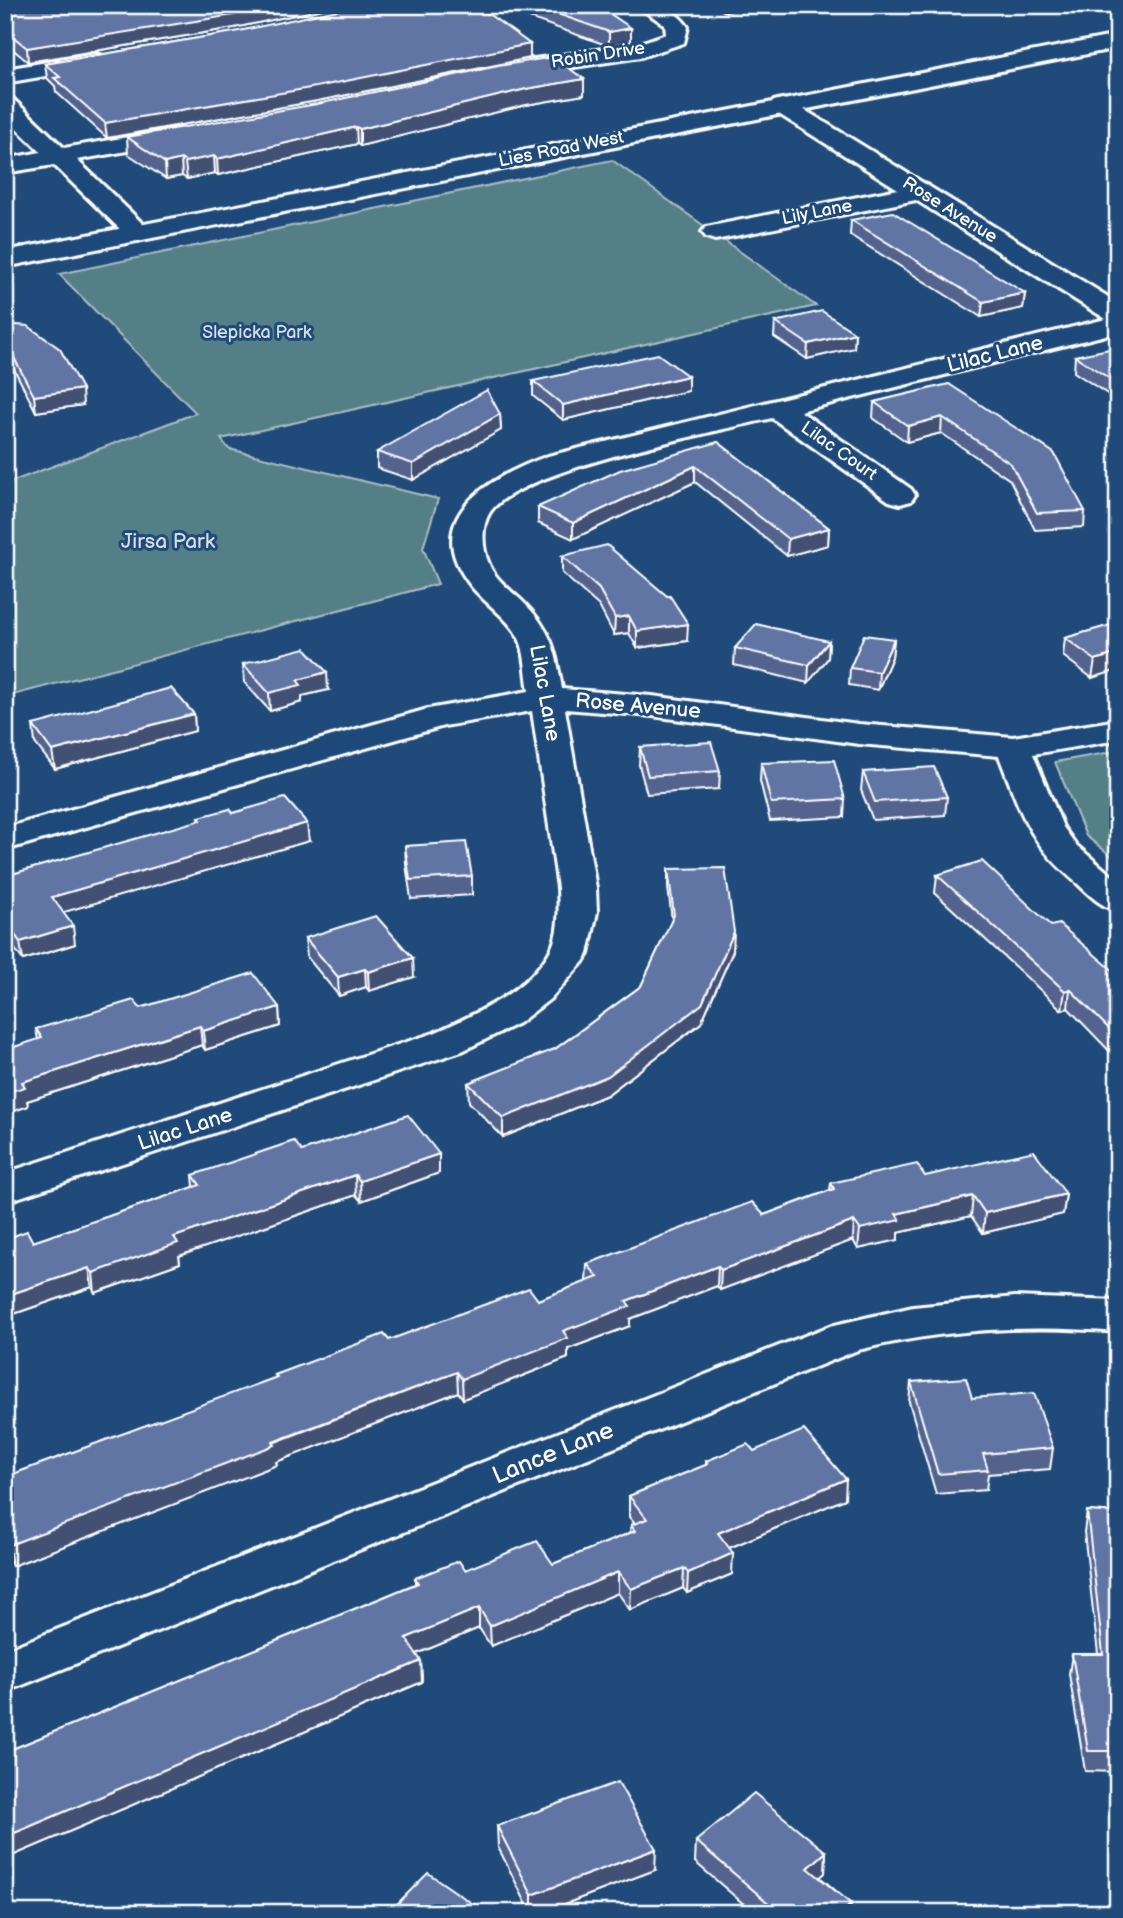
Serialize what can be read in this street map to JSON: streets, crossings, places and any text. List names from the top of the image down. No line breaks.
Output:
{"streets":{"street":["Robin Drive","Lies Road West","Rose Avenue","Lily Lane","Lilac Lane","Lilac Court","Lance Lane"]},"crossings":[["Lies Road West","Rose Avenue"],["Rose Avenue","Lily Lane"],["Rose Avenue","Lilac Lane"],["Lilac Lane","Lilac Court"]],"parks":["Slepicka Park","Jirsa Park"]}
